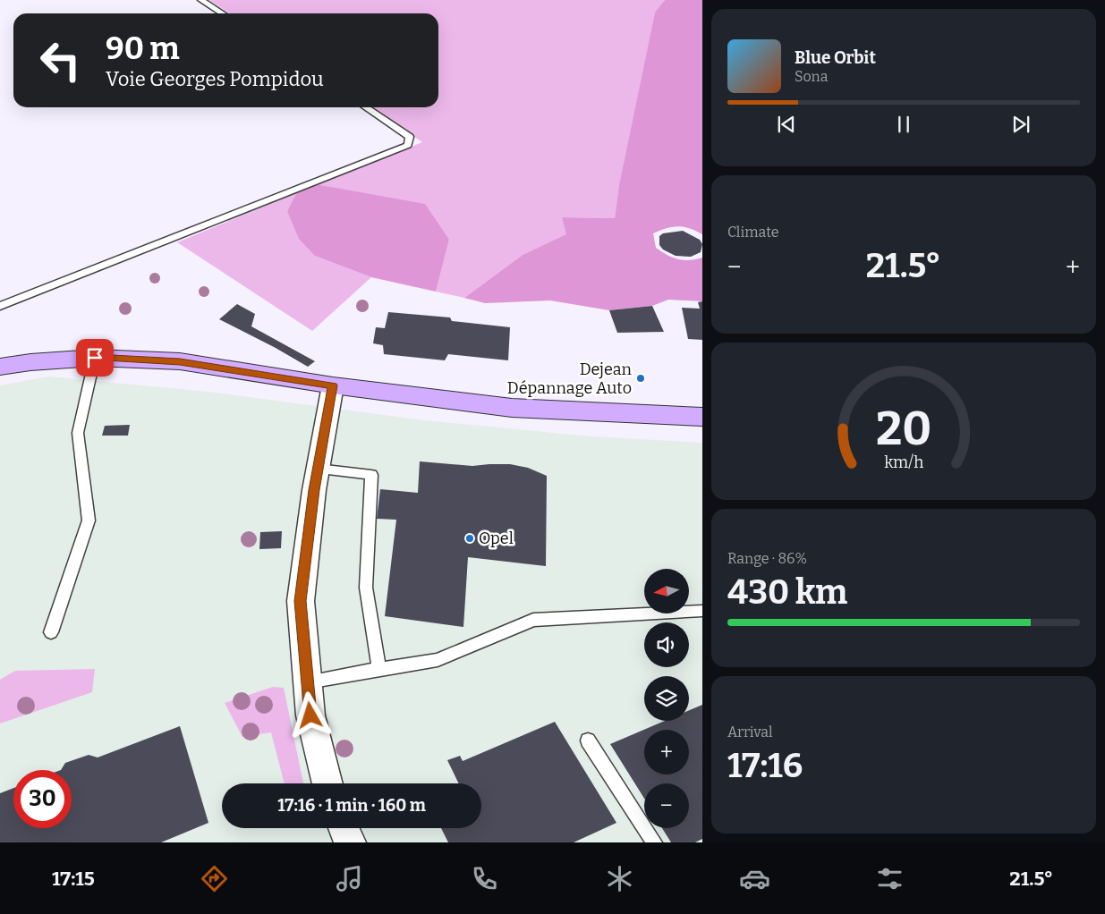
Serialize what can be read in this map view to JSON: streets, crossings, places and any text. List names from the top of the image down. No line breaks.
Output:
{"places":["Dejean Dépannage Auto","Opel"],"north":"left","page":{"turn":["90 m","Voie Georges Pompidou"],"song":["Blue Orbit","Sona"],"tile":["Climate",["Range · 86%","430 km"],["Arrival","17:16"]],"heat":["−","21.5°","+"],"map_buttons":["+","−"],"limit":"30","trip":"17:16 · 1 min · 160 m","tabs":["17:15","21.5°"],"gauge":["20","km/h"]}}
